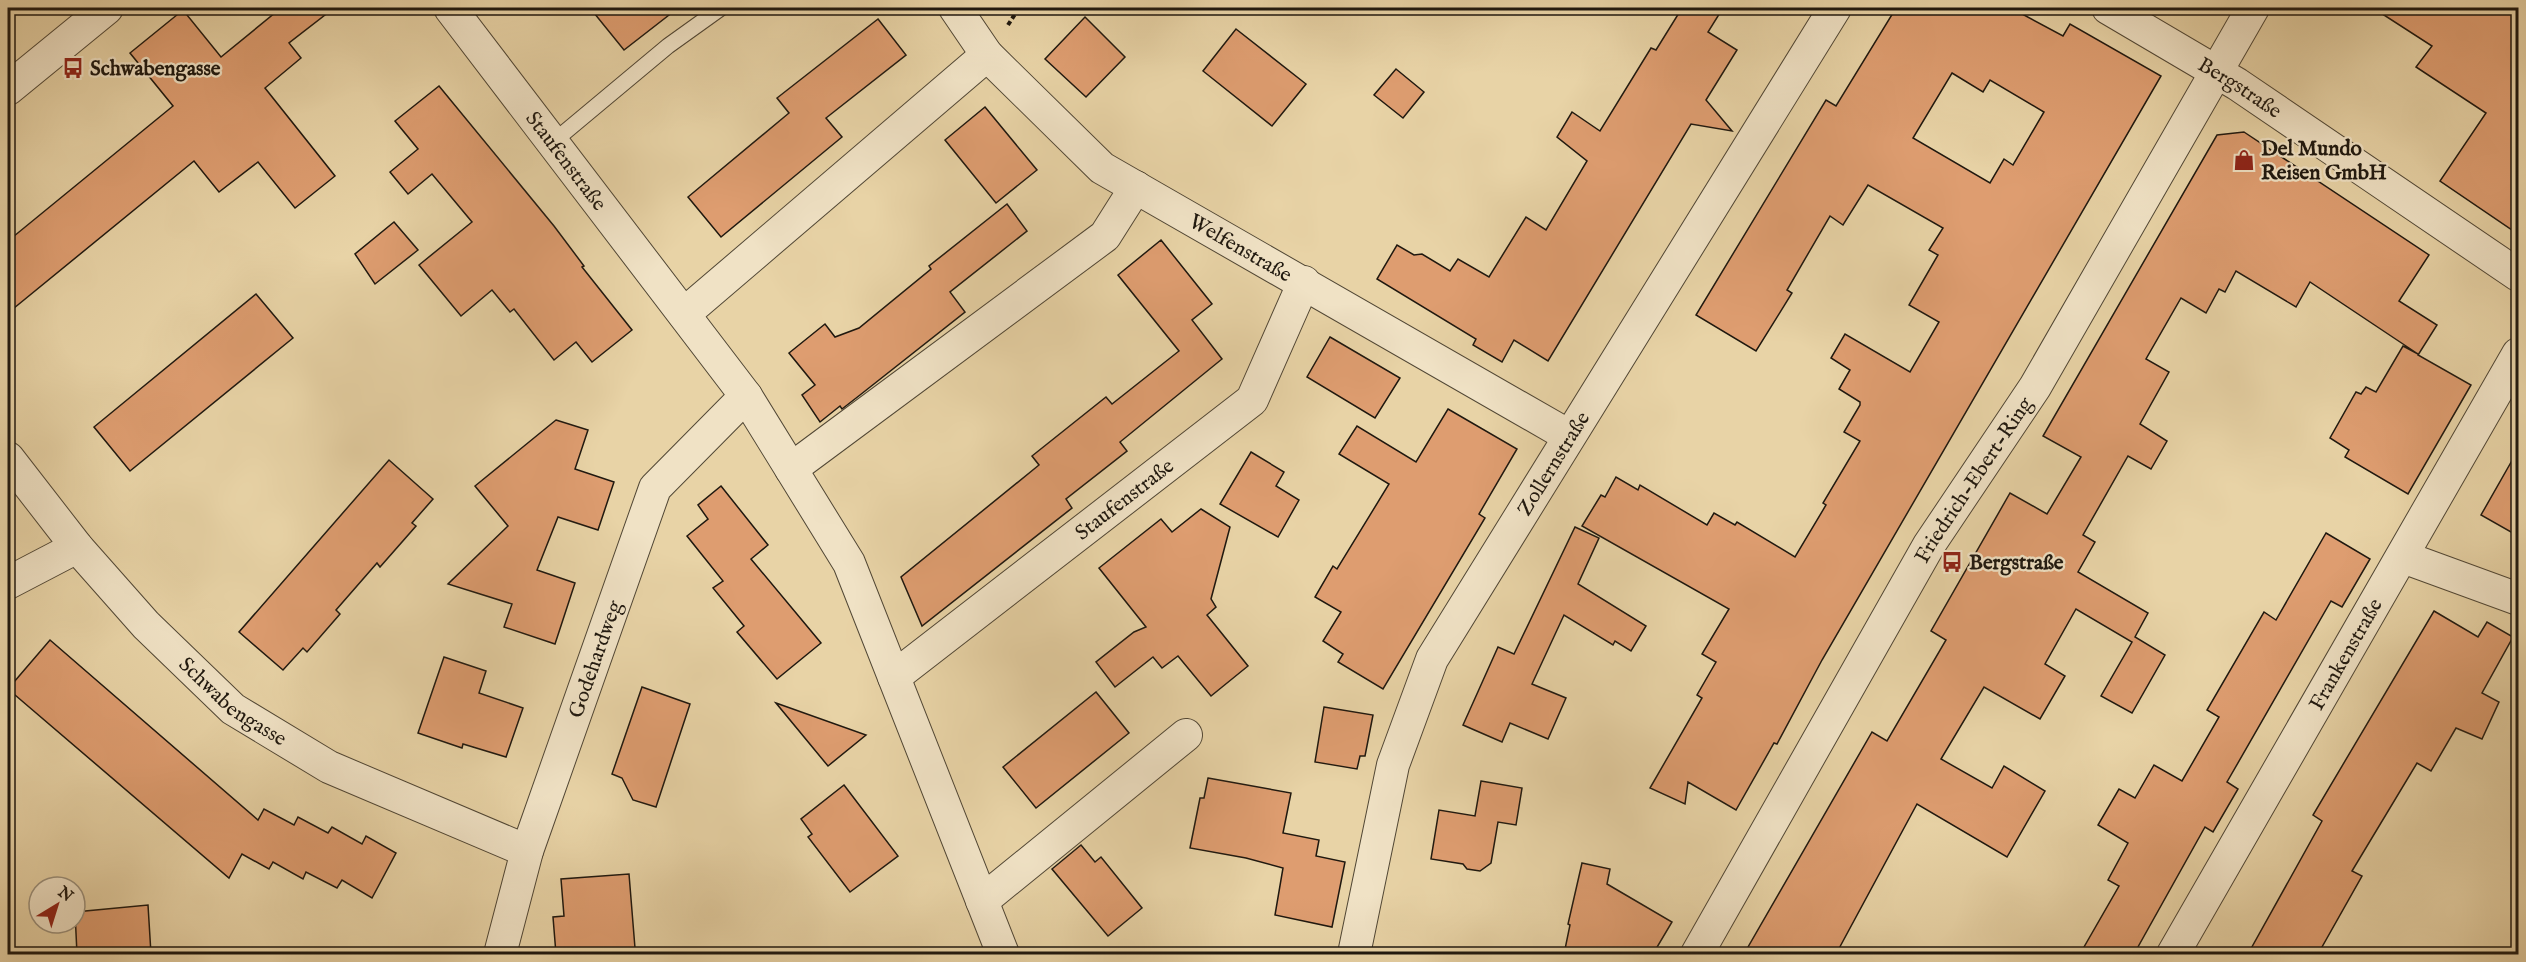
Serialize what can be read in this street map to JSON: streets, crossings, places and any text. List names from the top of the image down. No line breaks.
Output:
{"streets":{"street":["Bergstraße","Staufenstraße","Welfenstraße","Zollernstraße","Friedrich-Ebert-Ring","Frankenstraße","Godehardweg","Schwabengasse"]},"crossings":[["Bergstraße","Friedrich-Ebert-Ring"],["Staufenstraße","Welfenstraße"],["Staufenstraße","Godehardweg"],["Welfenstraße","Zollernstraße"],["Godehardweg","Schwabengasse"]],"places":{"bus stop":["Schwabengasse","Bergstraße"],"shop":["Del Mundo Reisen GmbH"]},"north":"top right"}
